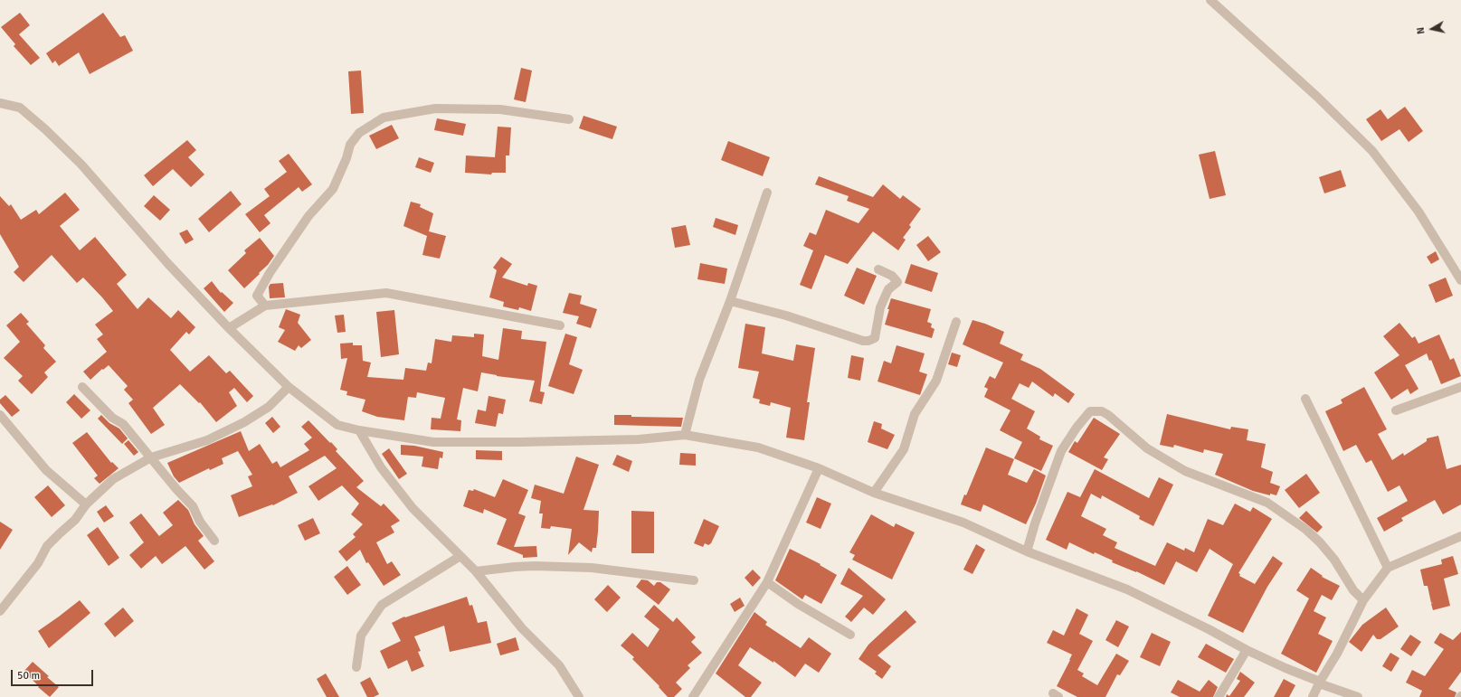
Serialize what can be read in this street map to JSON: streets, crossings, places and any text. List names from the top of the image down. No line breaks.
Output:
{"scale_bar":"50 m","north":"left"}
